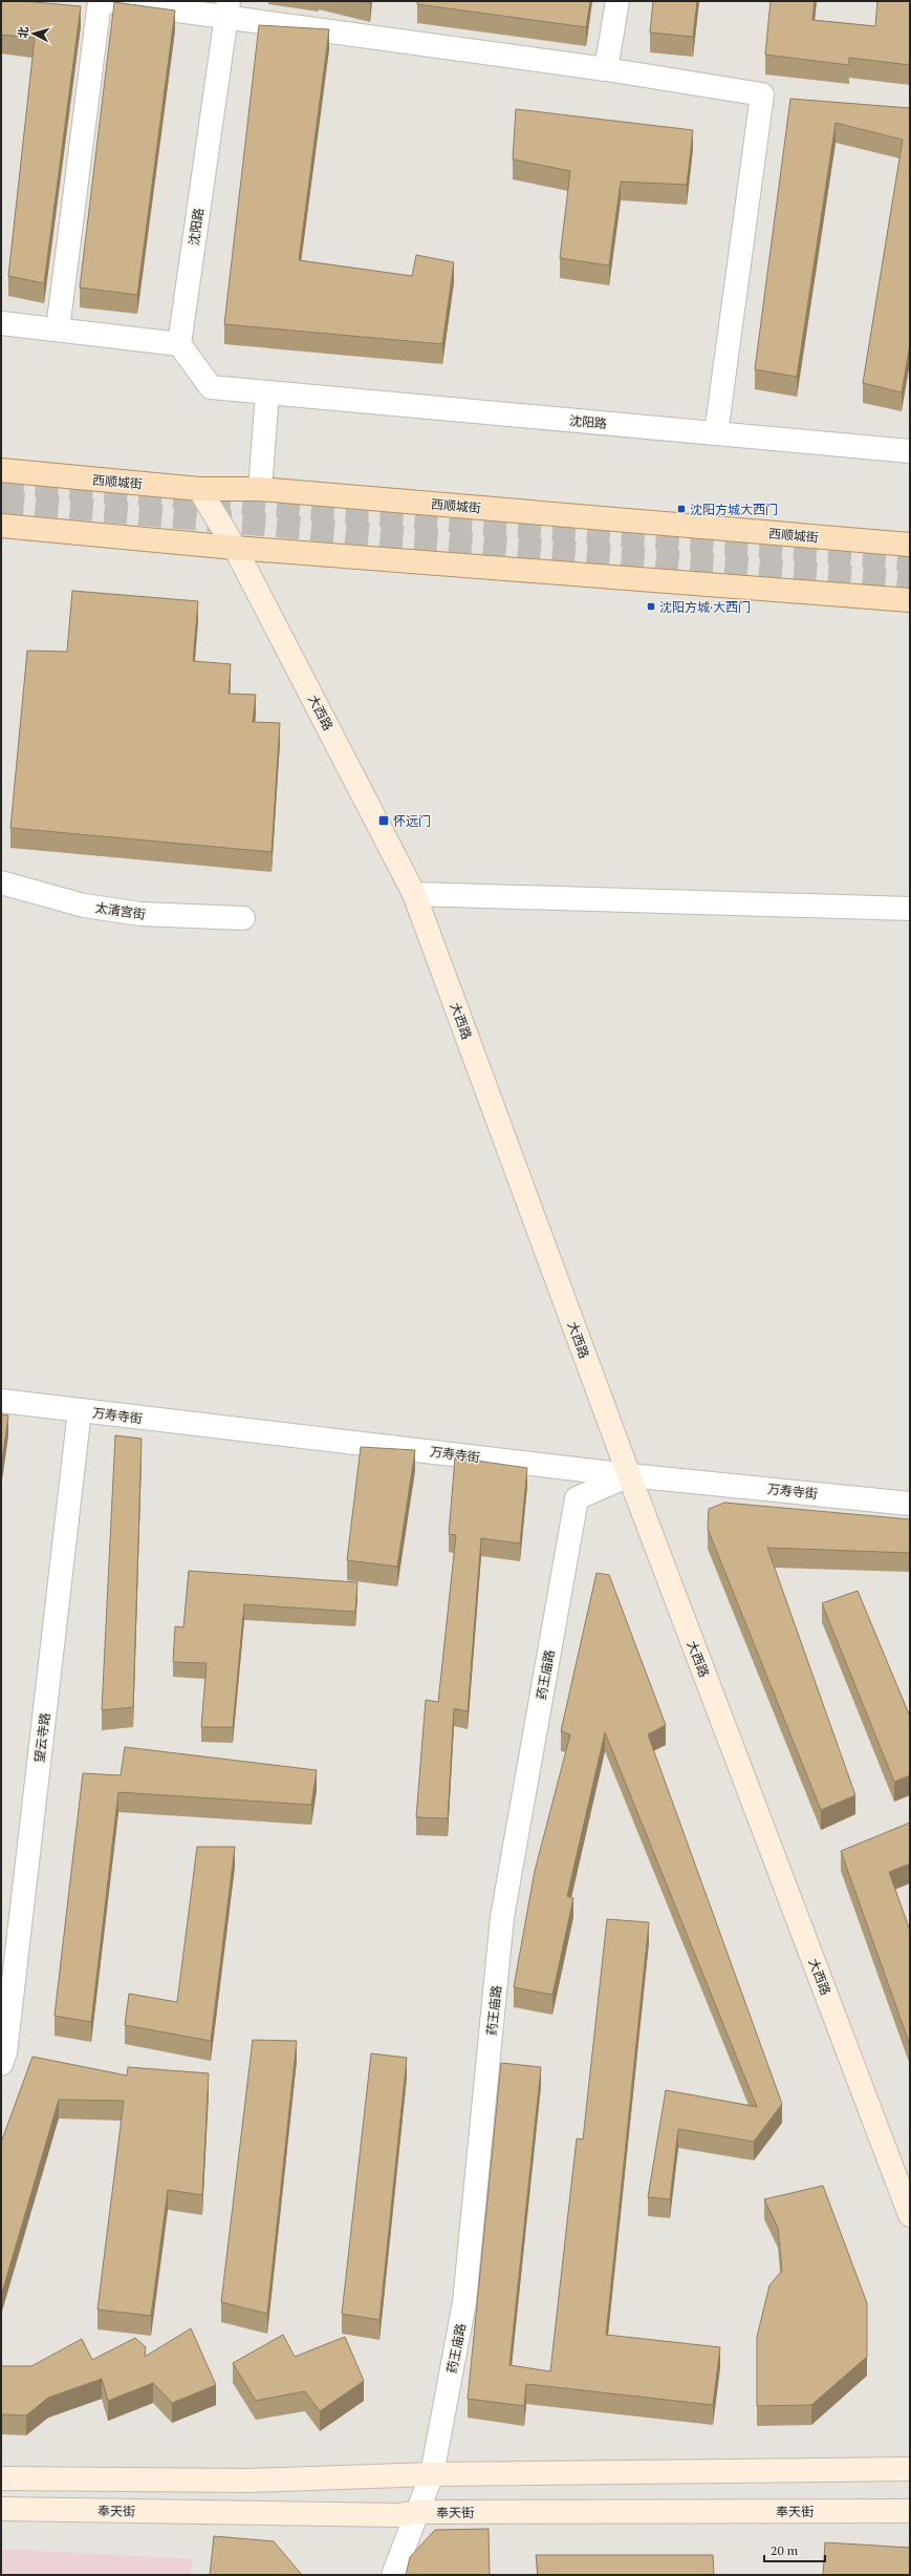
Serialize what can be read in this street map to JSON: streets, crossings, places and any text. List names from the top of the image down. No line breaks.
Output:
{"streets":{"main road":["西顺城街","大西路","奉天街"],"street":["沈阳路","太清宫街","万寿寺街","药王庙路","望云寺路"]},"crossings":[["西顺城街","大西路"],["大西路","万寿寺街"],["大西路","药王庙路"],["万寿寺街","药王庙路"],["万寿寺街","望云寺路"],["药王庙路","奉天街"]],"places":{"transit":["沈阳方城大西门","沈阳方城·大西门","怀远门"]},"scale_bar":"20 m","north":"left"}
